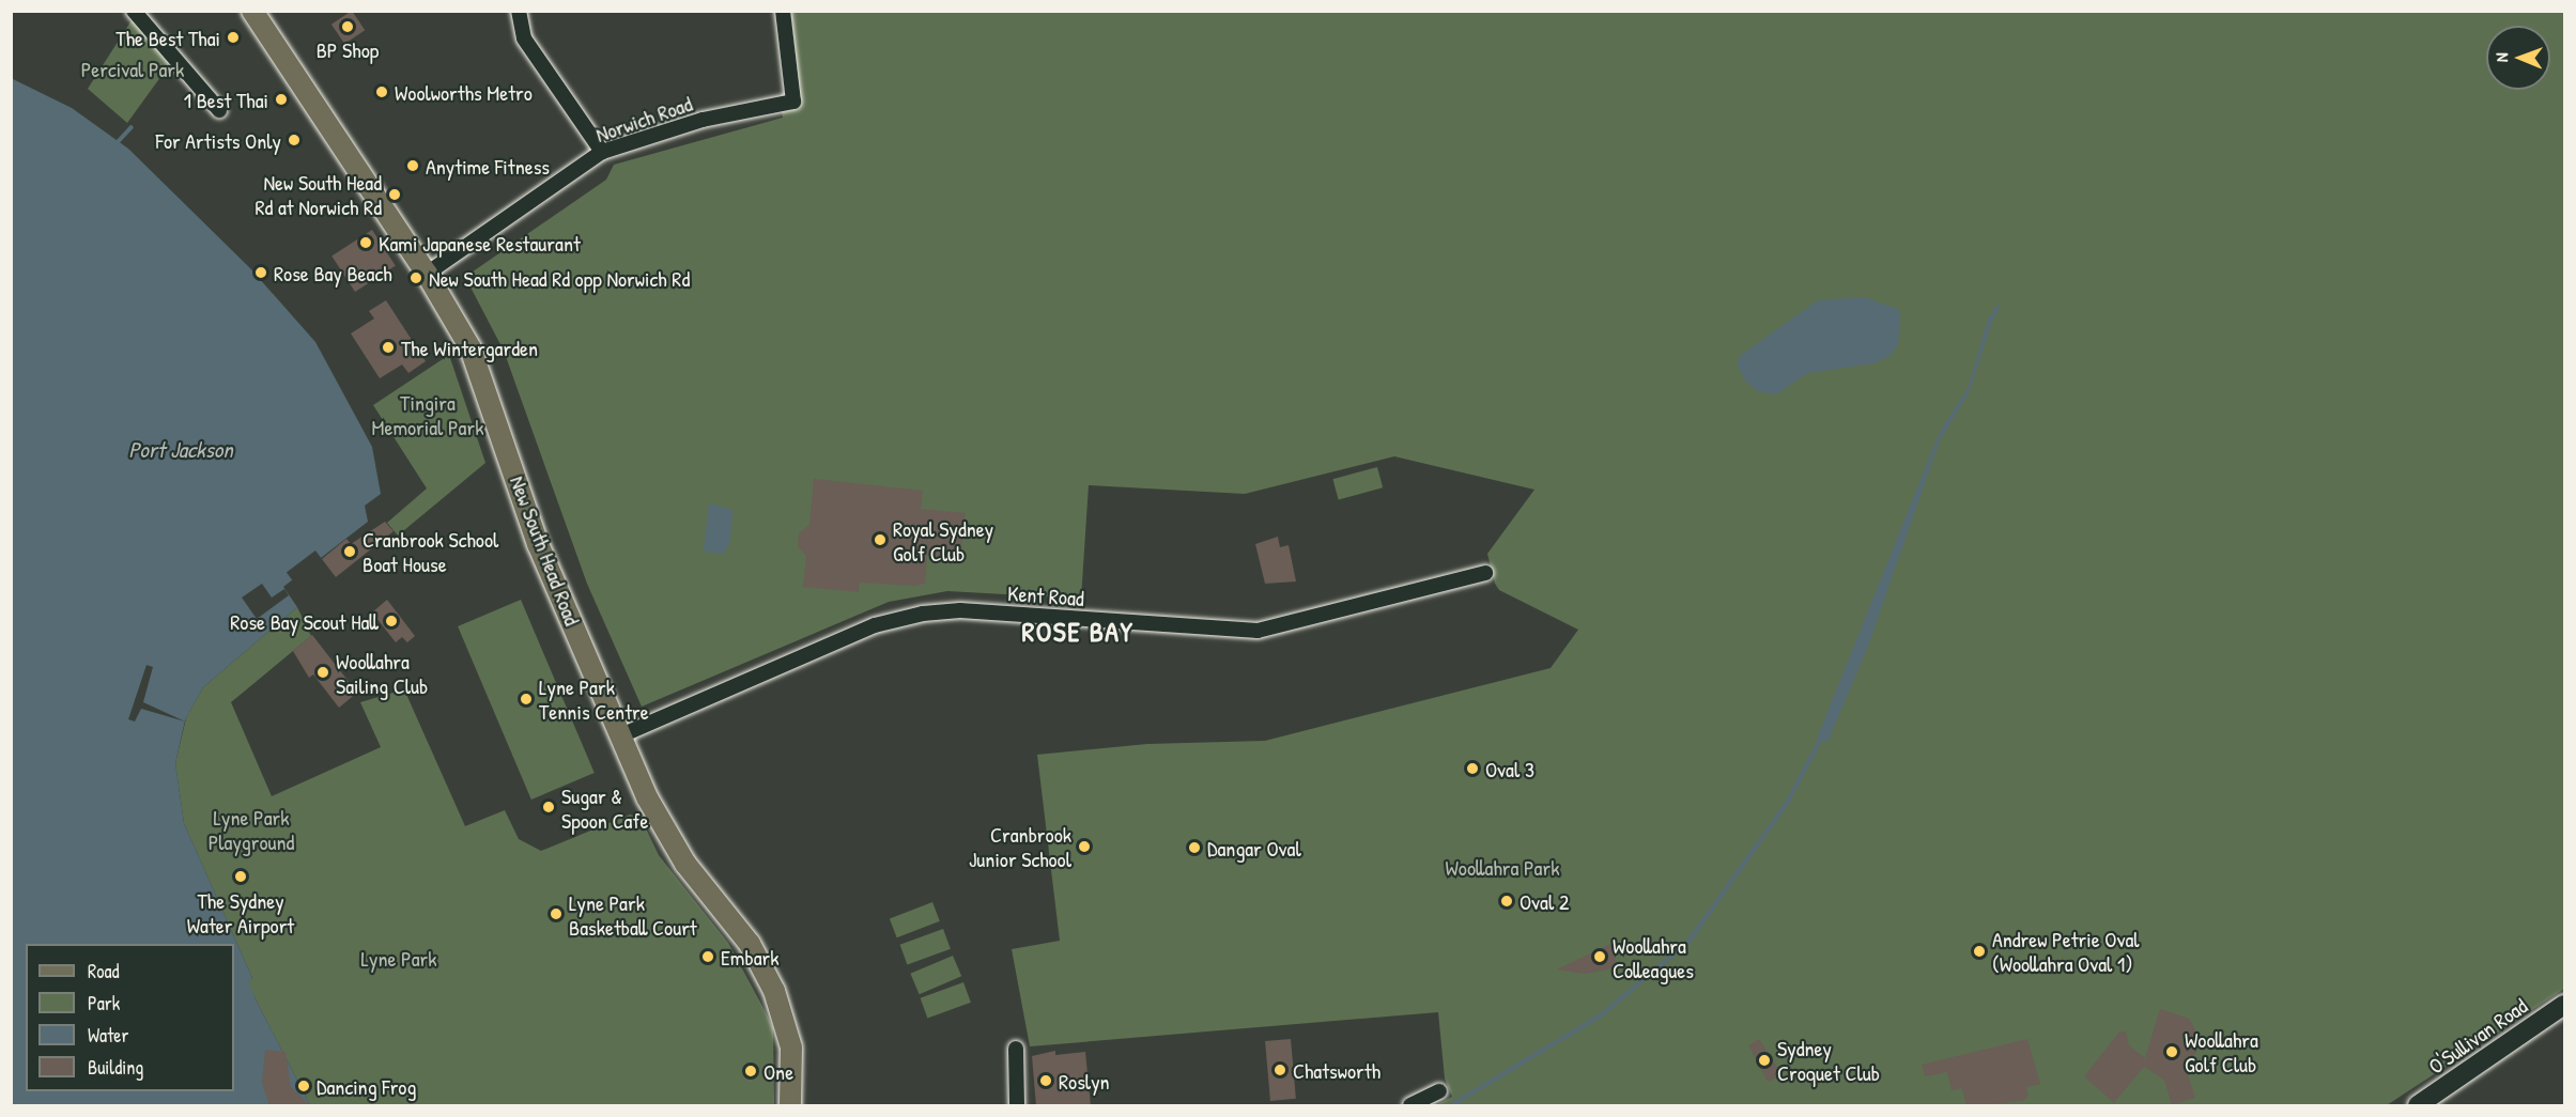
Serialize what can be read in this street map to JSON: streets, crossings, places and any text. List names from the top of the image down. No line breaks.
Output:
{"streets":{"main road":["New South Head Road","O'Sullivan Road"],"street":["Norwich Road","Kent Road"]},"crossings":[["Norwich Road","New South Head Road"],["New South Head Road","Kent Road"]],"districts":["ROSE BAY"],"water":["Port Jackson"],"parks":["Percival Park","Tingira Memorial Park","Lyne Park Playground","Woollahra Park","Lyne Park"],"places":["BP Shop","The Best Thai","Woolworths Metro","1 Best Thai","For Artists Only","Anytime Fitness","New South Head Rd at Norwich Rd","Kami Japanese Restaurant","Rose Bay Beach","New South Head Rd opp Norwich Rd","The Wintergarden","Royal Sydney Golf Club","Cranbrook School Boat House","Rose Bay Scout Hall","Woollahra Sailing Club","Lyne Park Tennis Centre","Oval 3","Sugar & Spoon Cafe","Cranbrook Junior School","Dangar Oval","The Sydney Water Airport","Oval 2","Lyne Park Basketball Court","Andrew Petrie Oval (Woollahra Oval 1)","Embark","Woollahra Colleagues","Woollahra Golf Club","Sydney Croquet Club","Chatsworth","One","Roslyn","Dancing Frog"],"legend":["Road","Park","Water","Building"],"north":"left"}
